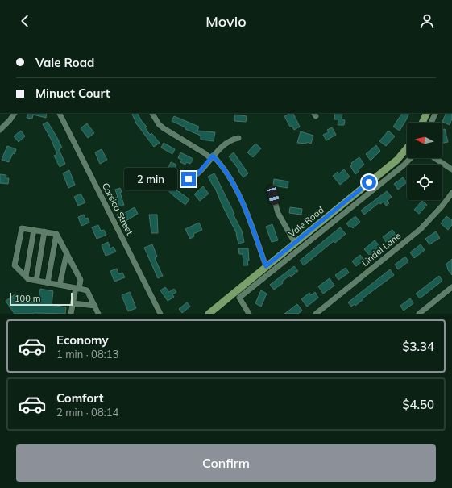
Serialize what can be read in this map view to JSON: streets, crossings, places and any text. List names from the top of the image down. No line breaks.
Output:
{"streets":{"main road":["Vale Road"],"street":["Corsica Street","Lindel Lane"]},"scale_bar":"100 m","north":"left","page":{"header":"Movio","banner":["Vale Road","Minuet Court"],"bubble":"2 min","scale":"100 m","list":[{"name":"Economy","note":"1 min · 08:13","value":"$3.34"},{"name":"Comfort","note":"2 min · 08:14","value":"$4.50"}],"buttons":"Confirm"}}
